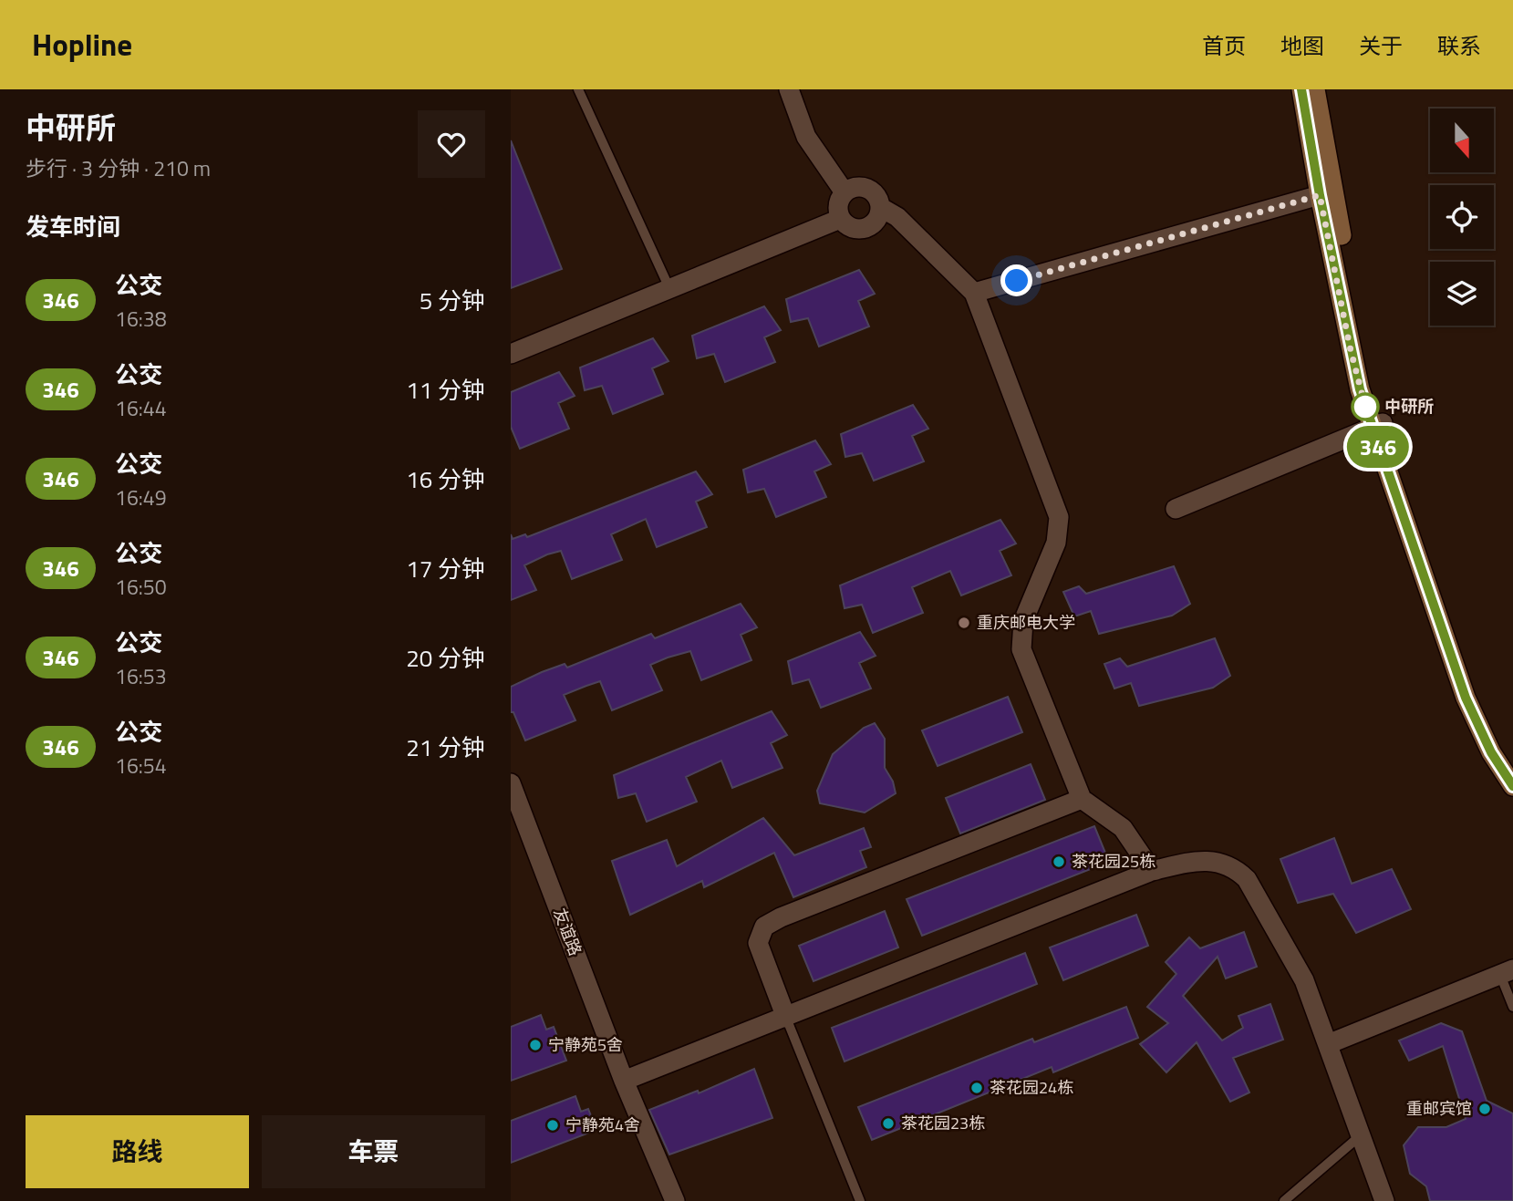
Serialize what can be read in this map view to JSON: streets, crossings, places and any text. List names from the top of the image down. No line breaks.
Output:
{"streets":{"street":["友谊路"]},"places":["中研所","重庆邮电大学","茶花园25栋","宁静苑5舍","茶花园24栋","重邮宾馆","茶花园23栋","宁静苑4舍"],"lines":["bus line 346"],"north":"bottom","page":{"header":"Hopline","nav":["首页","地图","关于","联系"],"heading":[["中研所","步行 · 3 分钟 · 210 m"],"发车时间"],"on_map":"346","list":[{"mark":"346","name":"公交","note":"16:38","value":"5 分钟"},{"mark":"346","name":"公交","note":"16:44","value":"11 分钟"},{"mark":"346","name":"公交","note":"16:49","value":"16 分钟"},{"mark":"346","name":"公交","note":"16:50","value":"17 分钟"},{"mark":"346","name":"公交","note":"16:53","value":"20 分钟"},{"mark":"346","name":"公交","note":"16:54","value":"21 分钟"}],"buttons":["路线","车票"]}}
